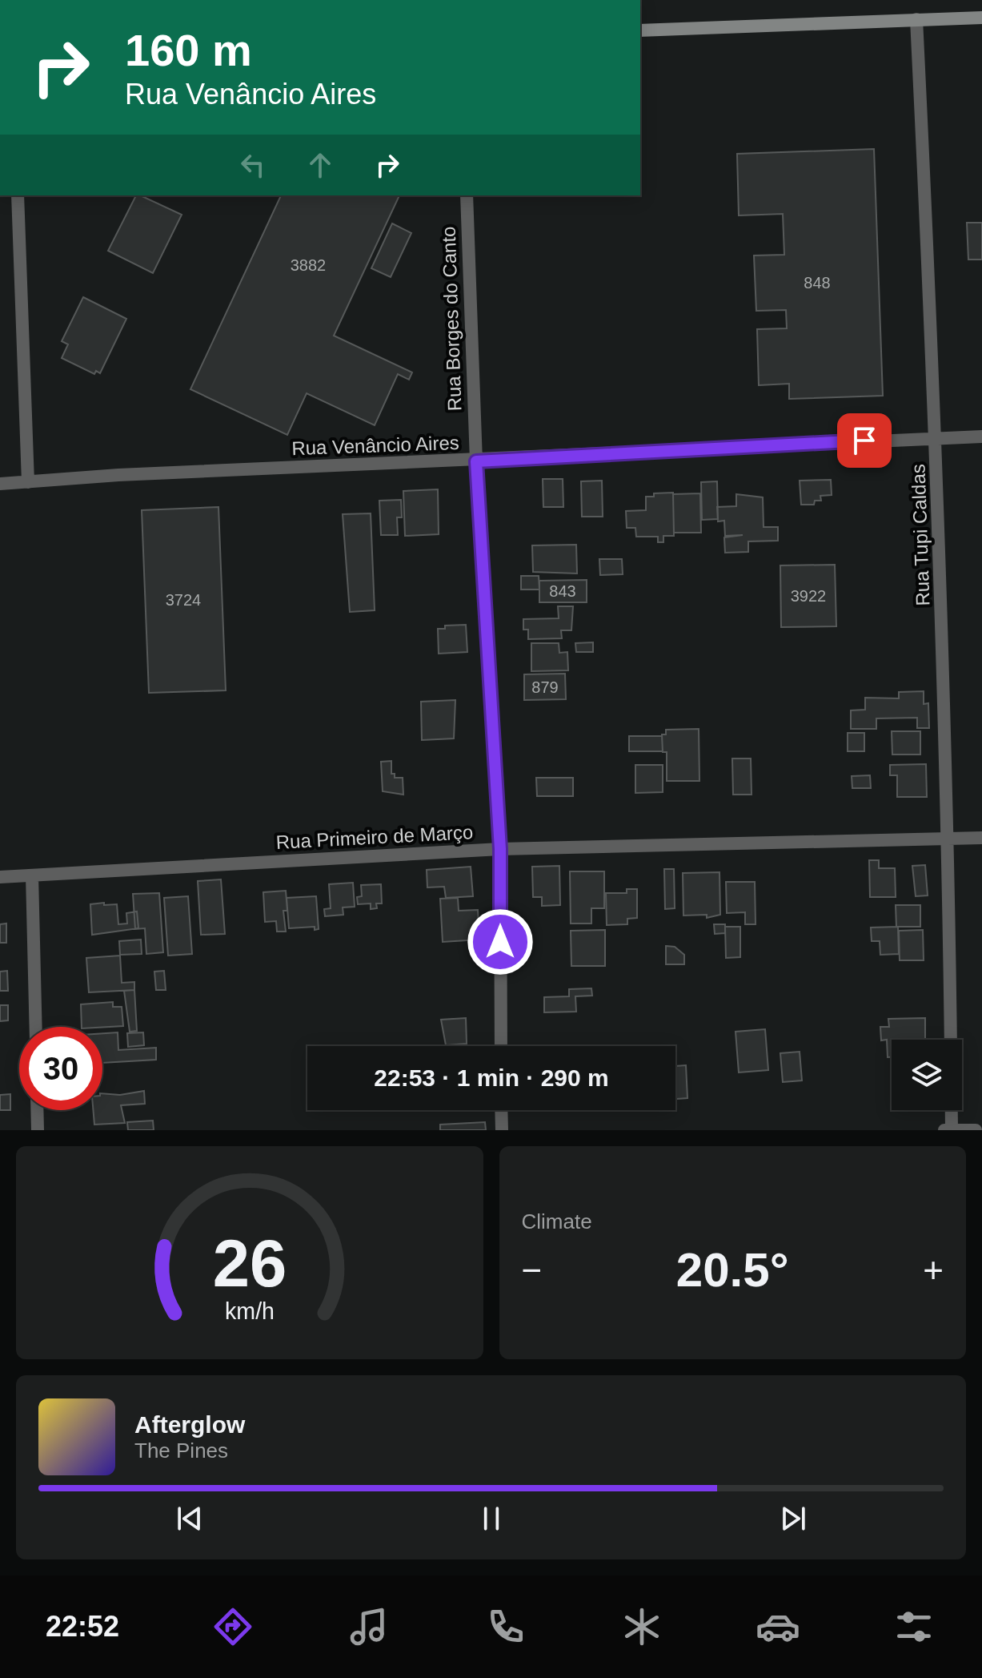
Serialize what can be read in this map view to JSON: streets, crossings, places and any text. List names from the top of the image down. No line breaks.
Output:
{"streets":{"street":["Rua Borges do Canto","Rua Venâncio Aires","Rua Tupi Caldas","Rua Primeiro de Março"]},"crossings":[["Rua Borges do Canto","Rua Venâncio Aires"],["Rua Borges do Canto","Rua Primeiro de Março"],["Rua Venâncio Aires","Rua Tupi Caldas"],["Rua Tupi Caldas","Rua Primeiro de Março"]],"house_numbers":["3882","848","843","3922","3724","879"],"page":{"turn":["160 m","Rua Venâncio Aires"],"limit":"30","trip":"22:53 · 1 min · 290 m","tile":"Climate","heat":["−","20.5°","+"],"song":["Afterglow","The Pines"],"tabs":"22:52","gauge":["26","km/h"]}}
